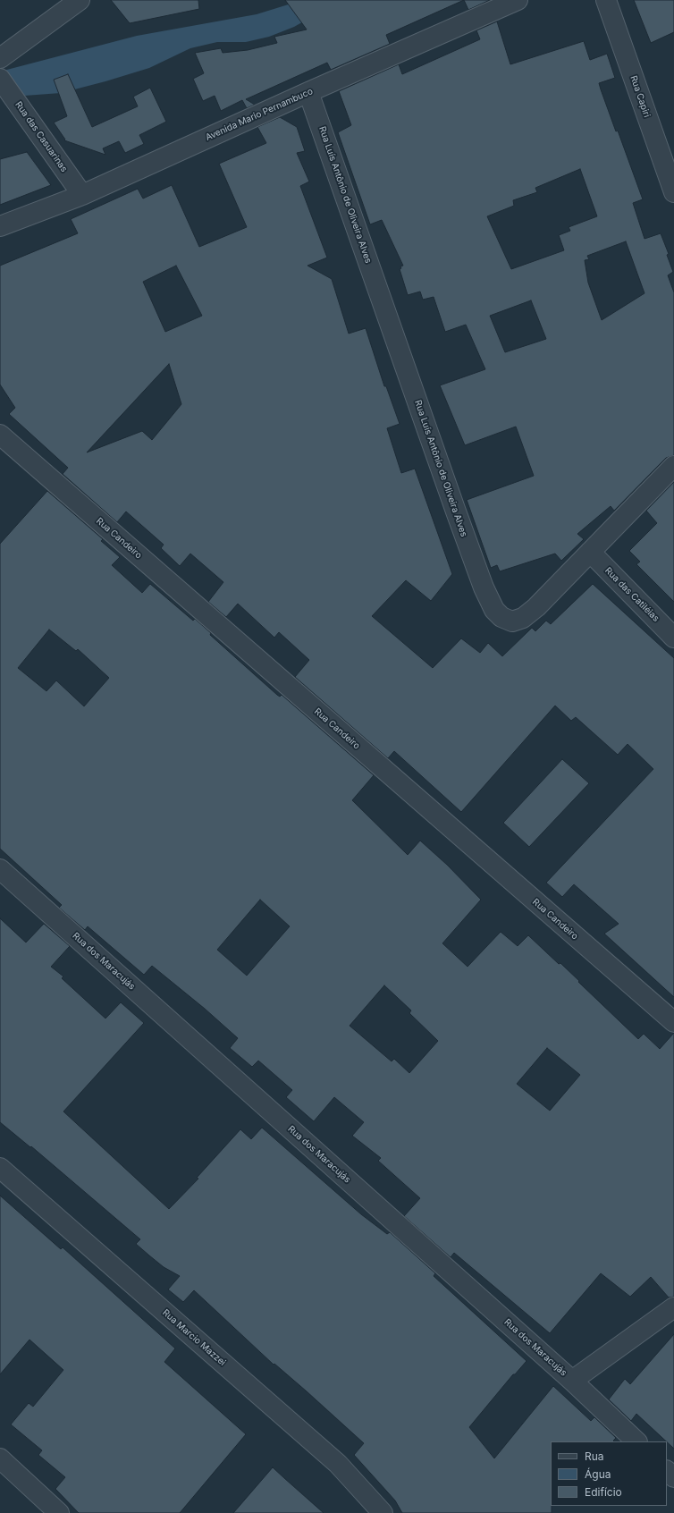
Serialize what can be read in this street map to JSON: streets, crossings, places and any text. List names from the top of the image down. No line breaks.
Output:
{"streets":{"street":["Rua Capiri","Avenida Mario Pernambuco","Rua das Casuarinas","Rua Luís Antônio de Oliveira Alves","Rua Candeiro","Rua das Catiléias","Rua dos Maracujás","Rua Marcio Mazzei"]},"crossings":[["Avenida Mario Pernambuco","Rua das Casuarinas"],["Avenida Mario Pernambuco","Rua Luís Antônio de Oliveira Alves"],["Rua Luís Antônio de Oliveira Alves","Rua das Catiléias"]],"legend":["Rua","Água","Edifício"]}
